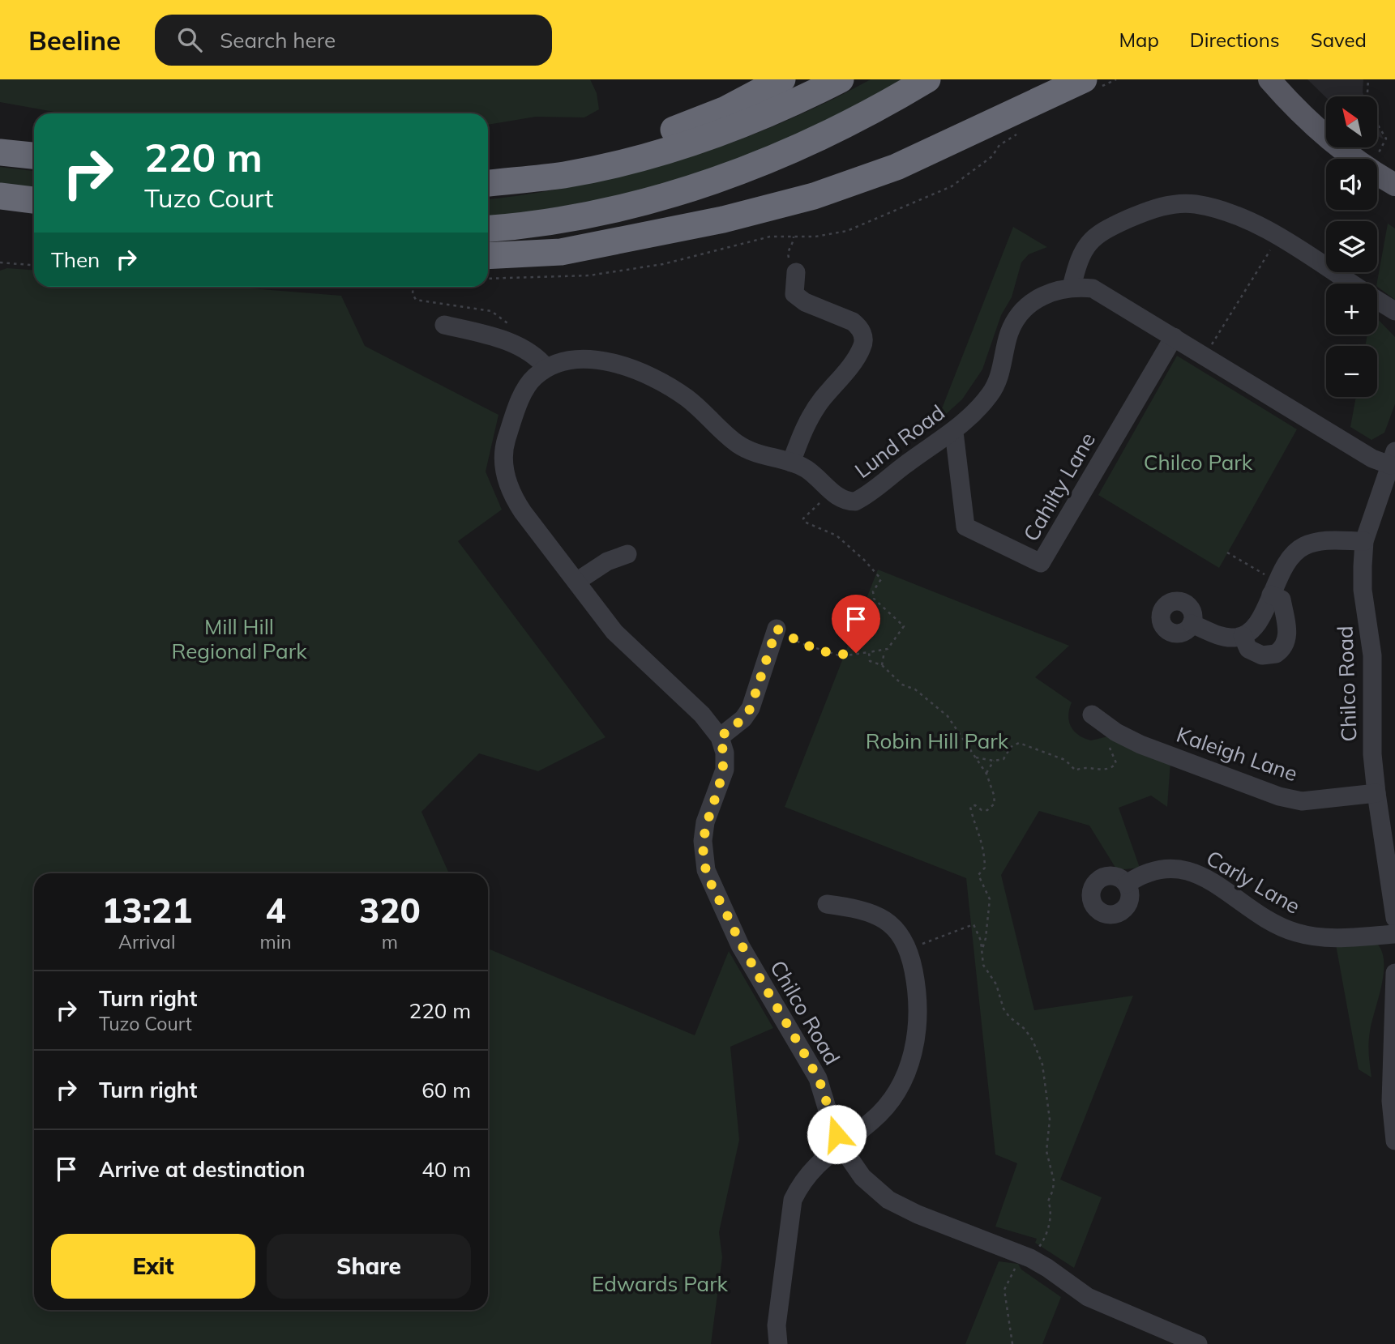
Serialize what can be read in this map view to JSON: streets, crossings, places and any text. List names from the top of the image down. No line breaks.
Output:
{"streets":{"street":["Lund Road","Cahilty Lane","Chilco Road","Kaleigh Lane","Carly Lane"]},"crossings":[["Lund Road","Cahilty Lane"],["Lund Road","Chilco Road"],["Chilco Road","Kaleigh Lane"]],"parks":["Chilco Park","Mill Hill Regional Park","Robin Hill Park","Edwards Park"],"north":"top left","page":{"header":"Beeline","search":"Search here","nav":["Map","Directions","Saved"],"map_buttons":["+","−"],"turn":["220 m","Tuzo Court"],"then":"Then","eta":["13:21","Arrival","4","min","320","m"],"list":[{"name":"Turn right","note":"Tuzo Court","value":"220 m"},{"name":"Turn right","value":"60 m"},{"name":"Arrive at destination","value":"40 m"}],"buttons":["Exit","Share"]}}
